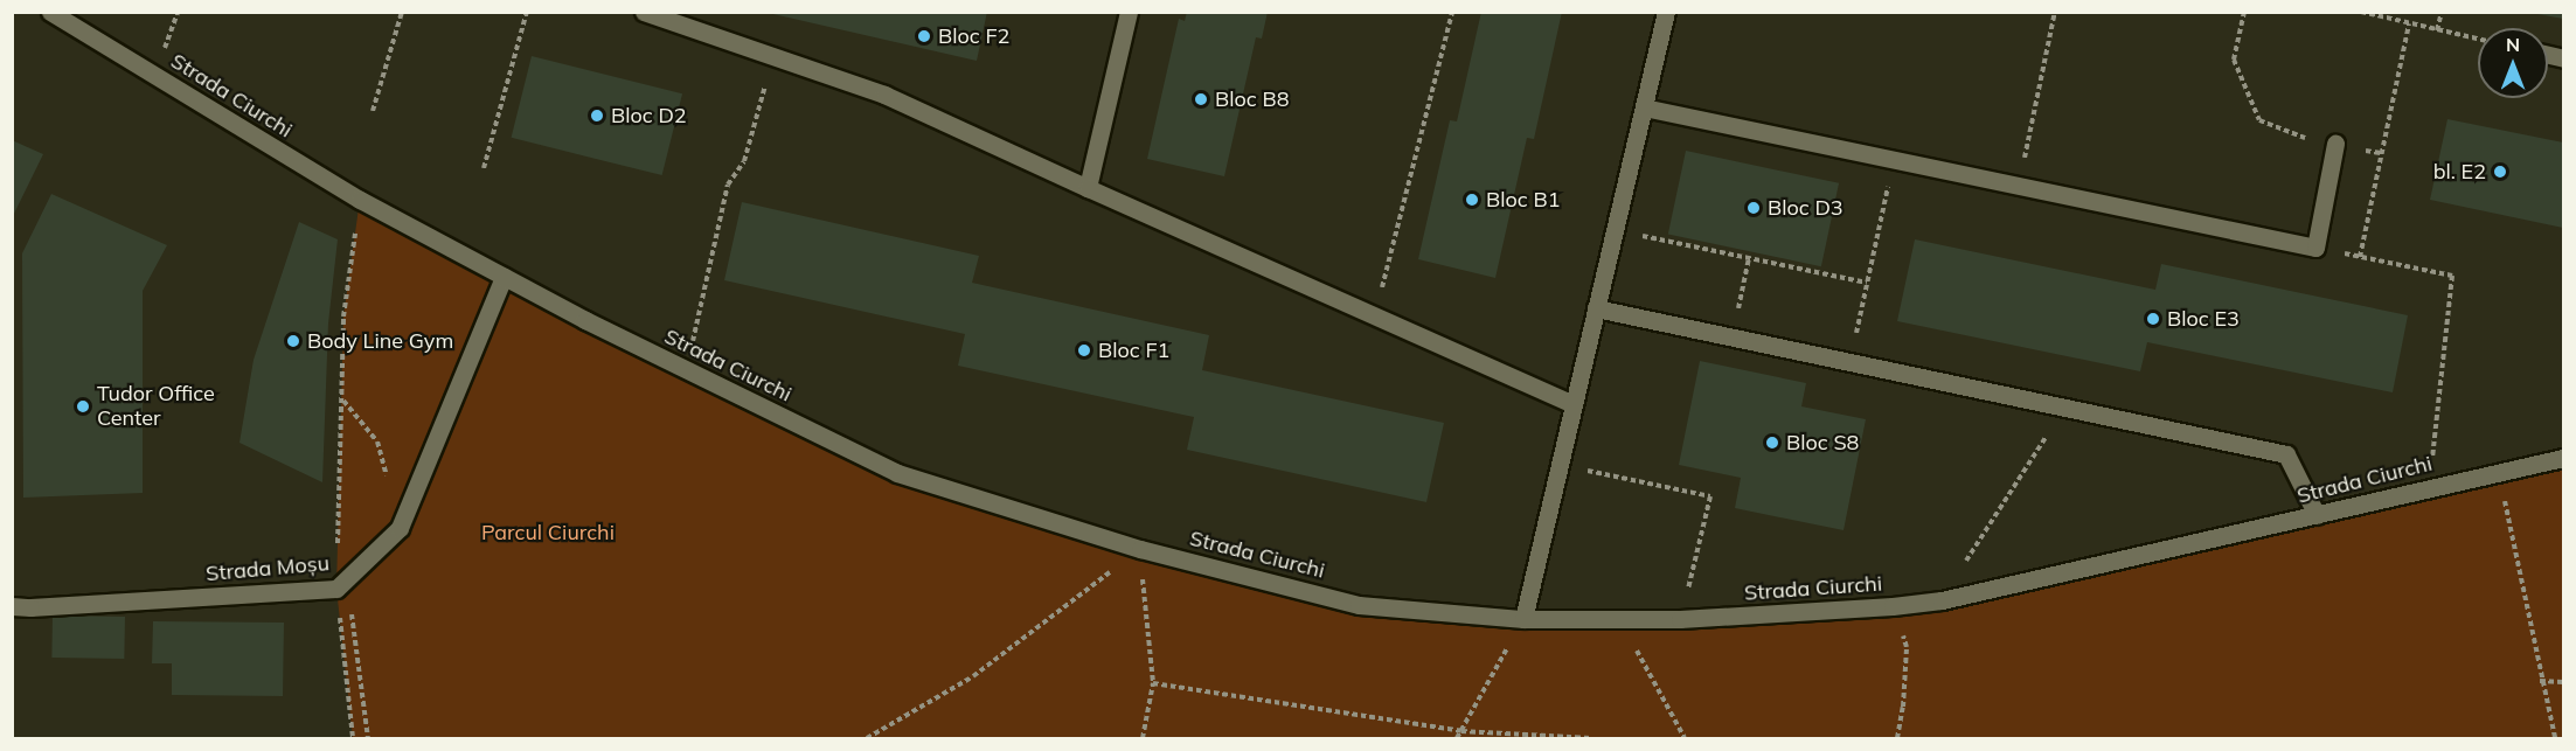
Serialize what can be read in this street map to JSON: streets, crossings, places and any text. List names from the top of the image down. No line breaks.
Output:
{"streets":{"street":["Strada Ciurchi","Strada Moșu"]},"crossings":[["Strada Ciurchi","Strada Moșu"]],"parks":["Parcul Ciurchi"],"places":["Bloc F2","Bloc B8","Bloc D2","bl. E2","Bloc B1","Bloc D3","Bloc E3","Body Line Gym","Bloc F1","Tudor Office Center","Bloc S8"],"north":"top"}
